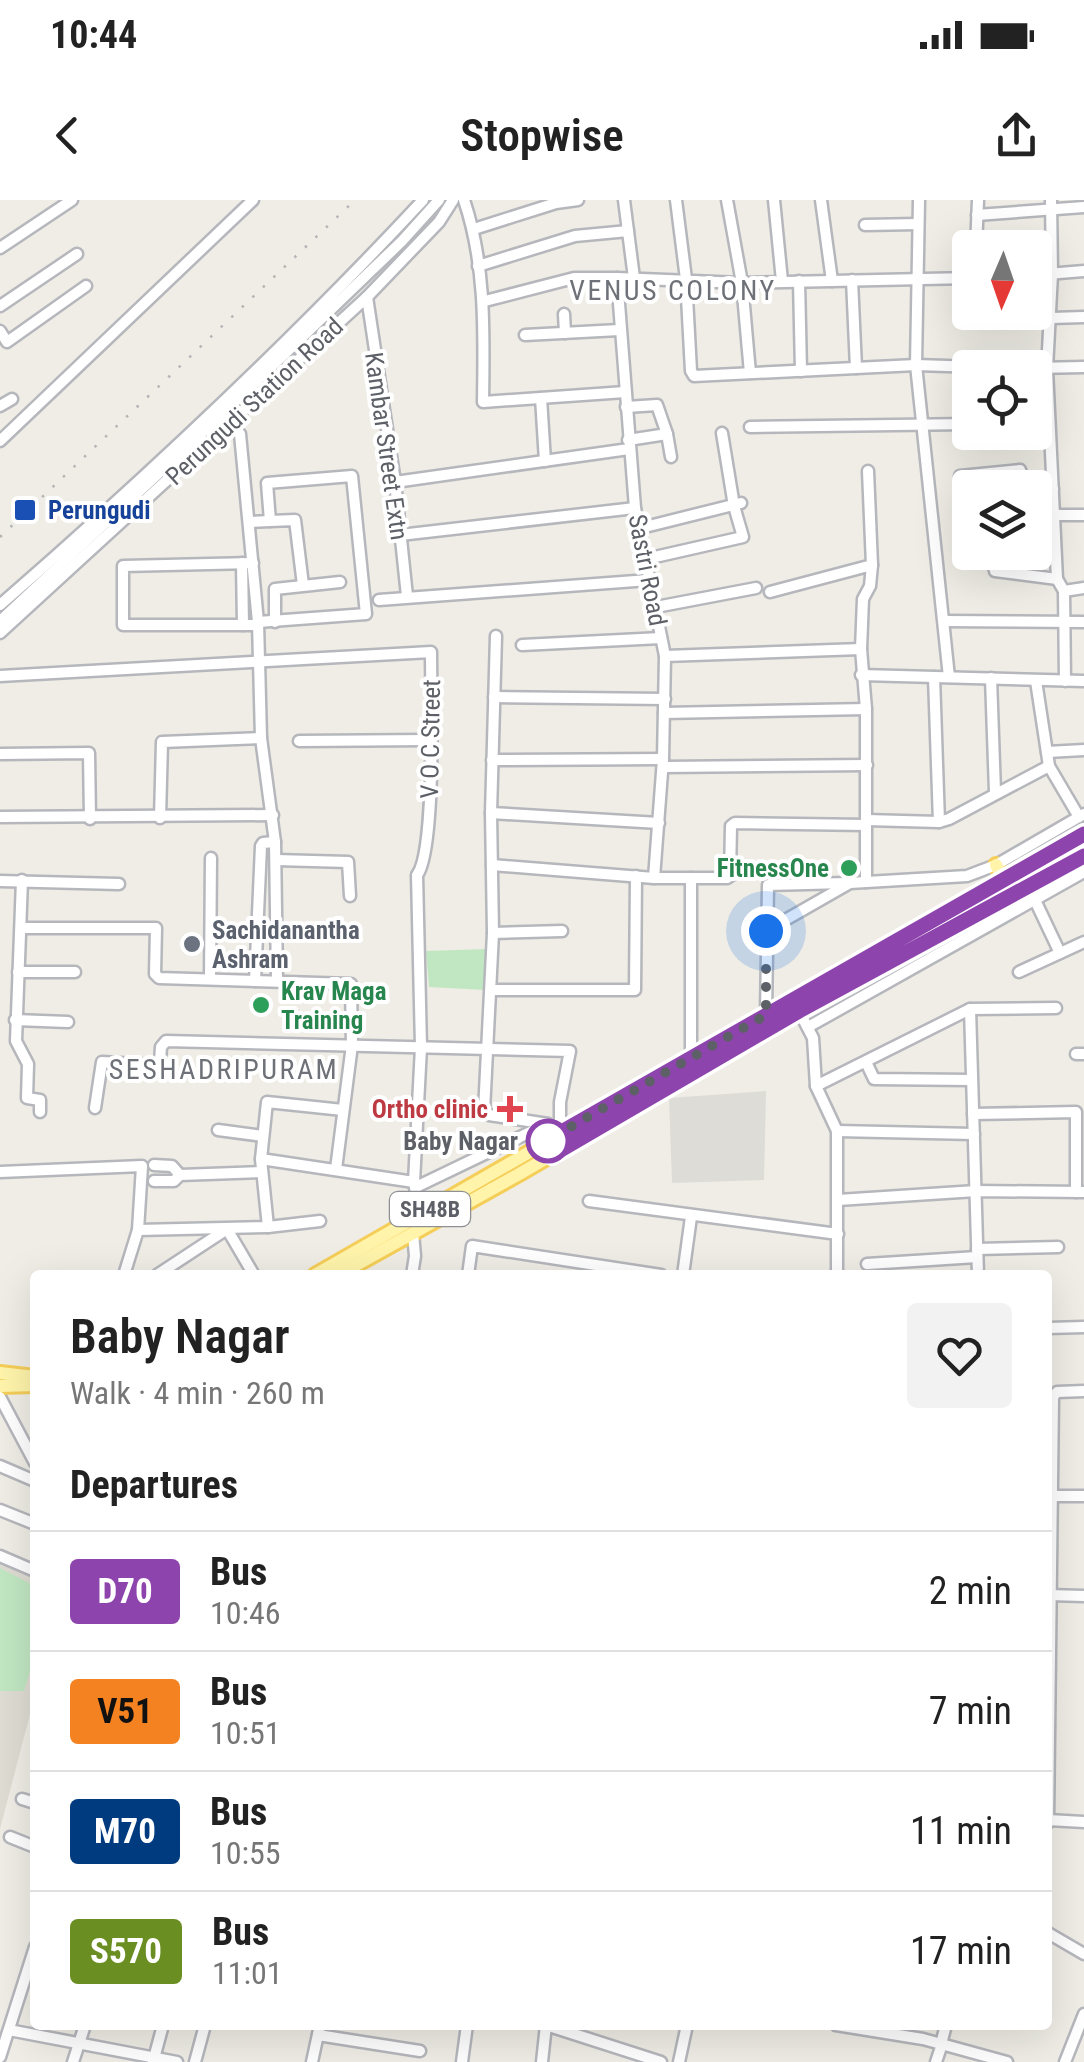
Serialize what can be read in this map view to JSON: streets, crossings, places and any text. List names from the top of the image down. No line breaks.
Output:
{"streets":{"main road":["SH48B"],"street":["Perungudi Station Road","Kambar Street Extn","Sastri Road","V O C Street"]},"crossings":[["Perungudi Station Road","Kambar Street Extn"],["V O C Street","SH48B"]],"districts":["VENUS COLONY","SESHADRIPURAM"],"places":{"transit":["Perungudi"],"other":["FitnessOne","Sachidanantha Ashram","Krav Maga Training","Baby Nagar"],"health":["Ortho clinic"]},"lines":["bus line D70"],"north":"bottom","page":{"status":"10:44","header":"Stopwise","heading":[["Baby Nagar","Walk · 4 min · 260 m"],"Departures"],"list":[{"mark":"D70","name":"Bus","note":"10:46","value":"2 min"},{"mark":"V51","name":"Bus","note":"10:51","value":"7 min"},{"mark":"M70","name":"Bus","note":"10:55","value":"11 min"},{"mark":"S570","name":"Bus","note":"11:01","value":"17 min"}]}}
